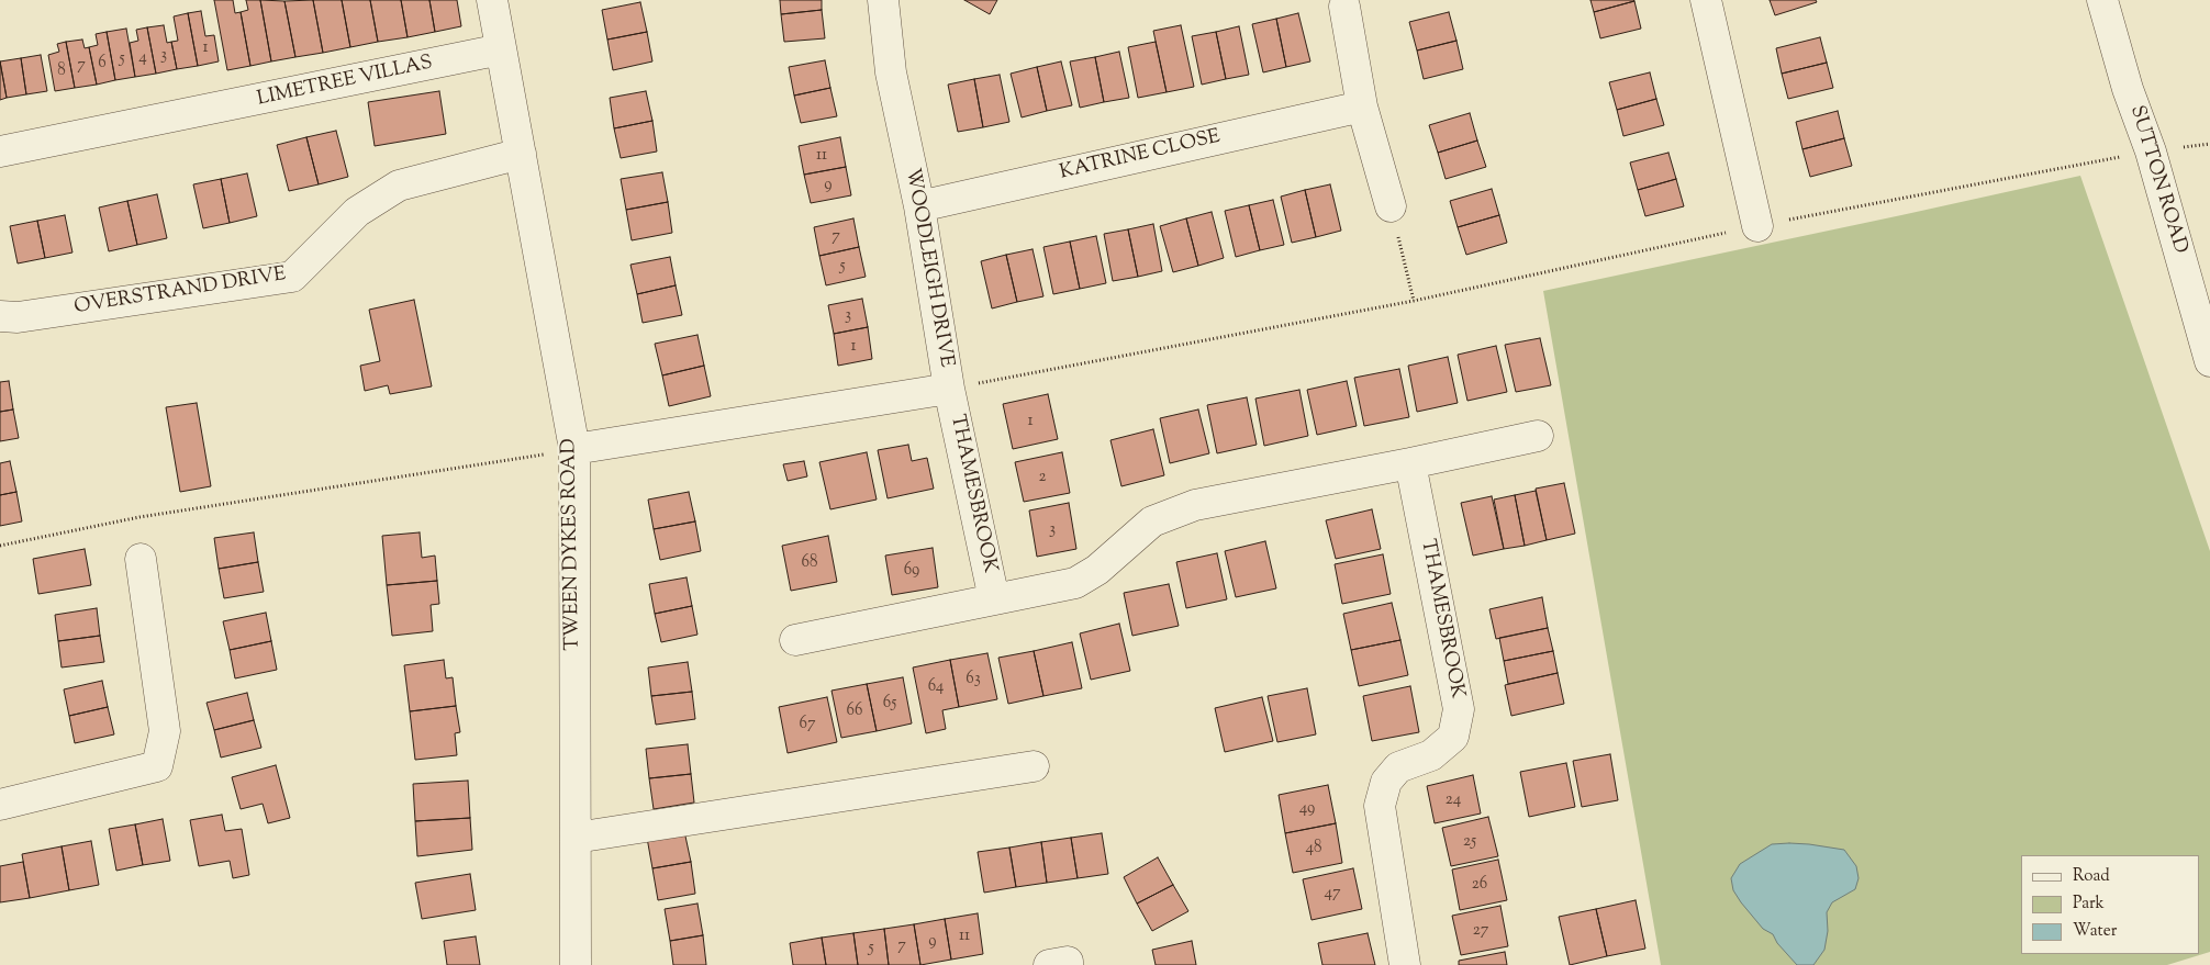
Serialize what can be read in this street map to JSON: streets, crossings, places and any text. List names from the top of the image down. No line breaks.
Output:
{"streets":{"street":["LIMETREE VILLAS","KATRINE CLOSE","SUTTON ROAD","WOODLEIGH DRIVE","OVERSTRAND DRIVE","THAMESBROOK","TWEEN DYKES ROAD"]},"crossings":[["LIMETREE VILLAS","TWEEN DYKES ROAD"],["KATRINE CLOSE","WOODLEIGH DRIVE"],["WOODLEIGH DRIVE","THAMESBROOK"],["WOODLEIGH DRIVE","TWEEN DYKES ROAD"],["OVERSTRAND DRIVE","TWEEN DYKES ROAD"]],"house_numbers":["1","3","4","5","6","7","8","11","9","7","5","3","1","1","2","3","68","69","63","64","65","66","67","24","49","25","48","26","47","27","11","9","7","5"],"legend":["Road","Park","Water"]}
